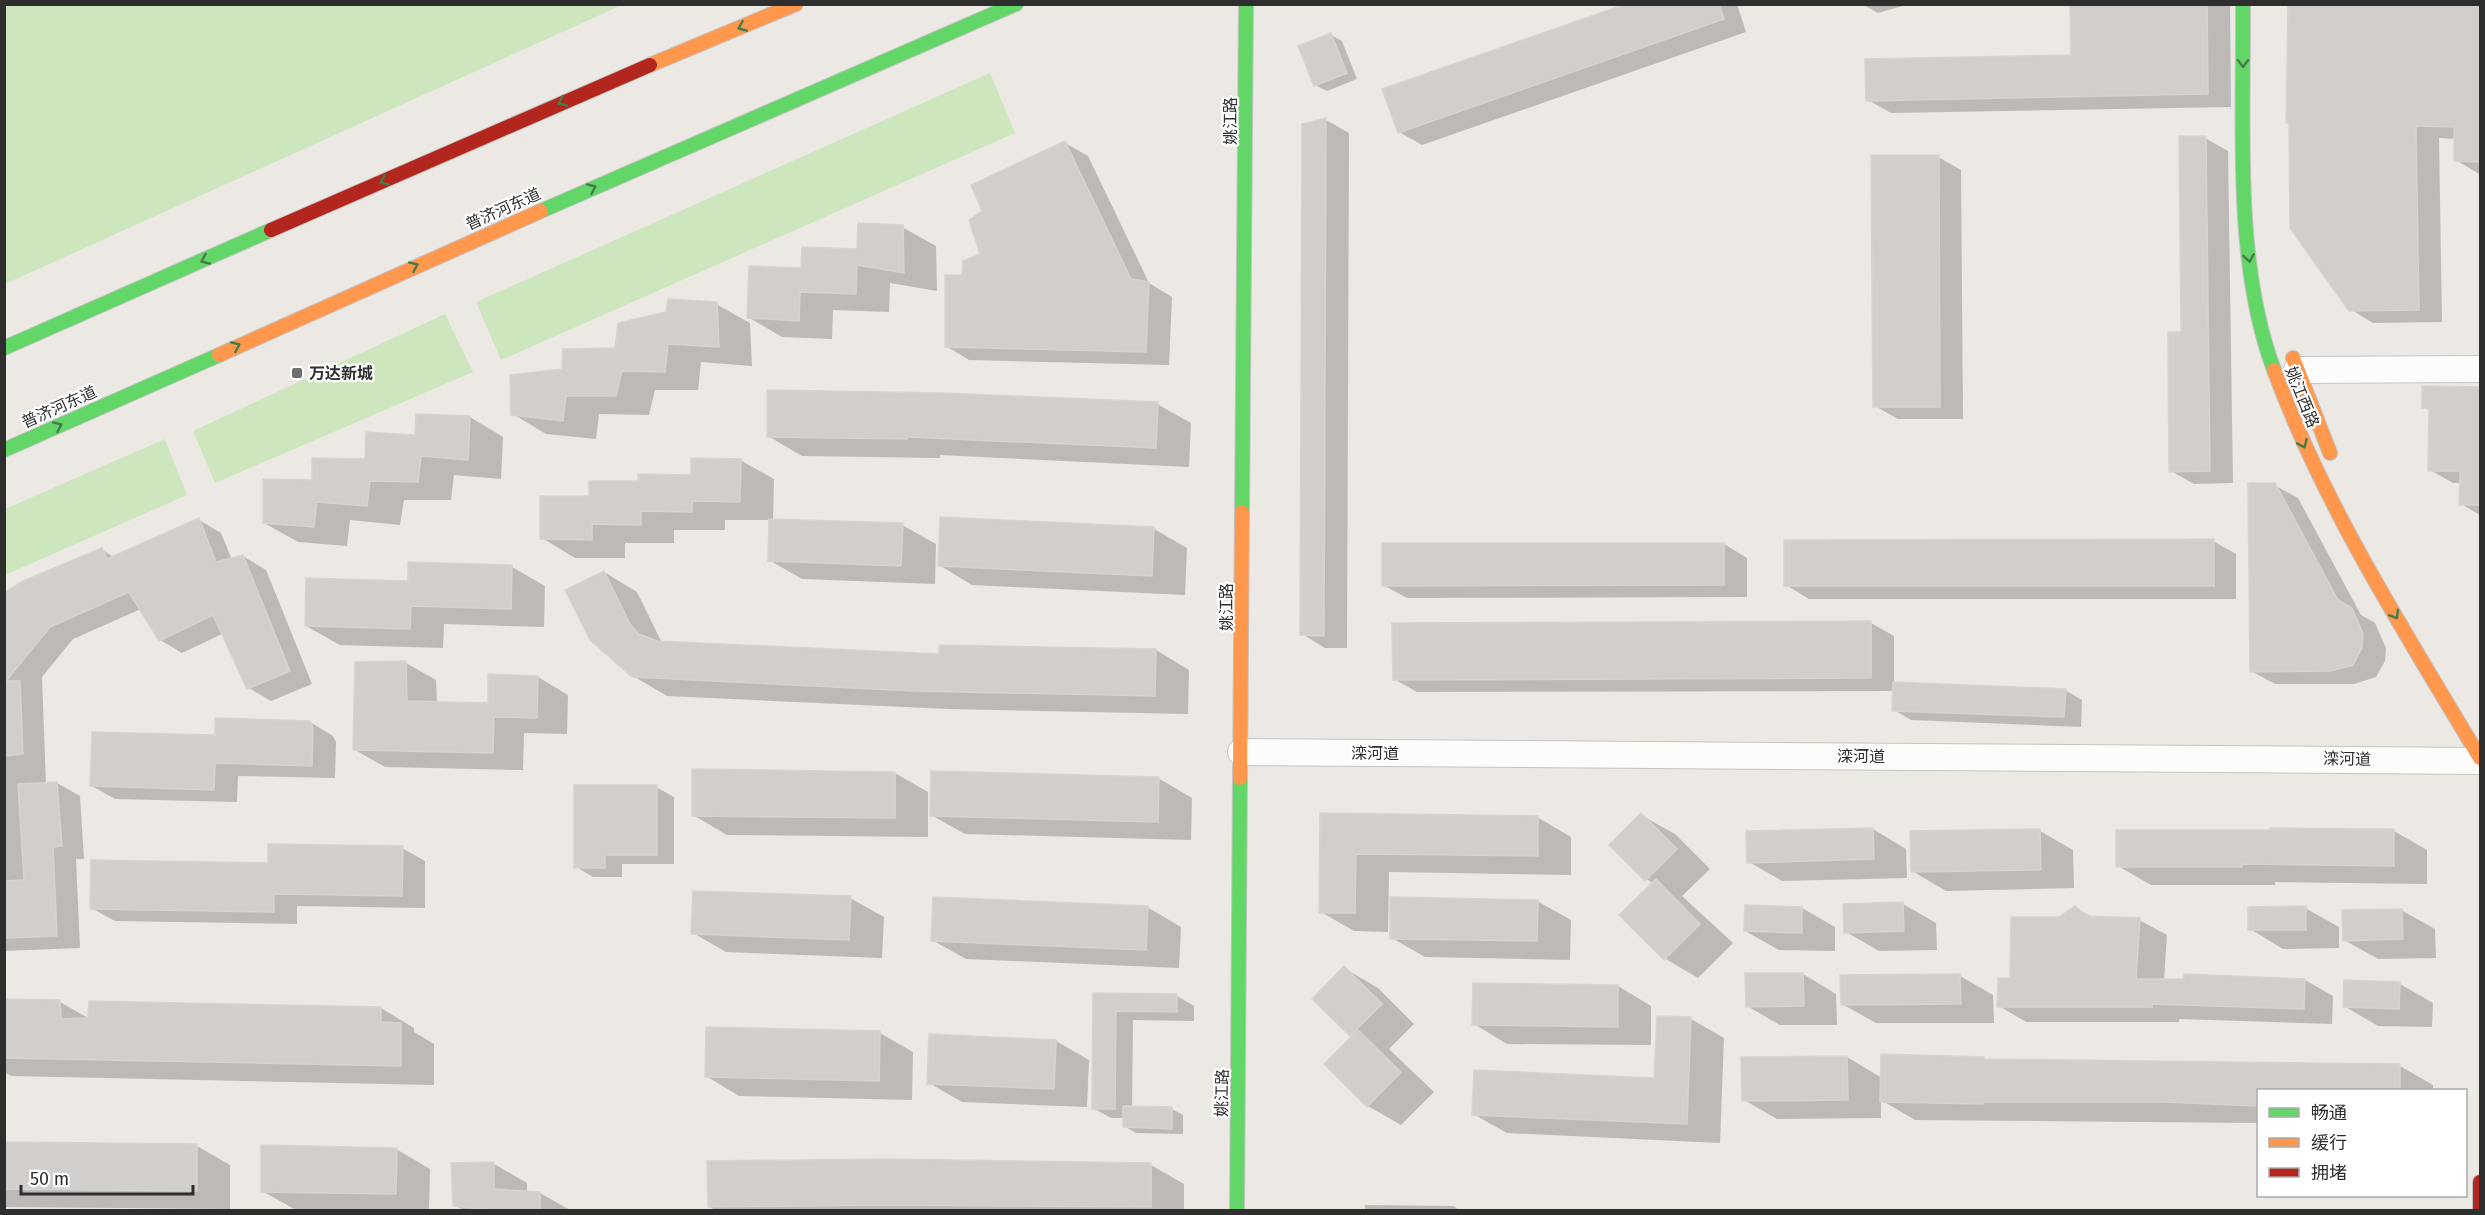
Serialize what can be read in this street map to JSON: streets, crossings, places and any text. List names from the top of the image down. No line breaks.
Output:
{"streets":{"street":["姚江路","普济河东道","姚江西路","滦河道"]},"crossings":[["姚江路","滦河道"],["姚江西路","滦河道"]],"one_way":["姚江西路"],"places":{"transit":["万达新城"]},"legend":["畅通","缓行","拥堵"],"scale_bar":"50 m"}
